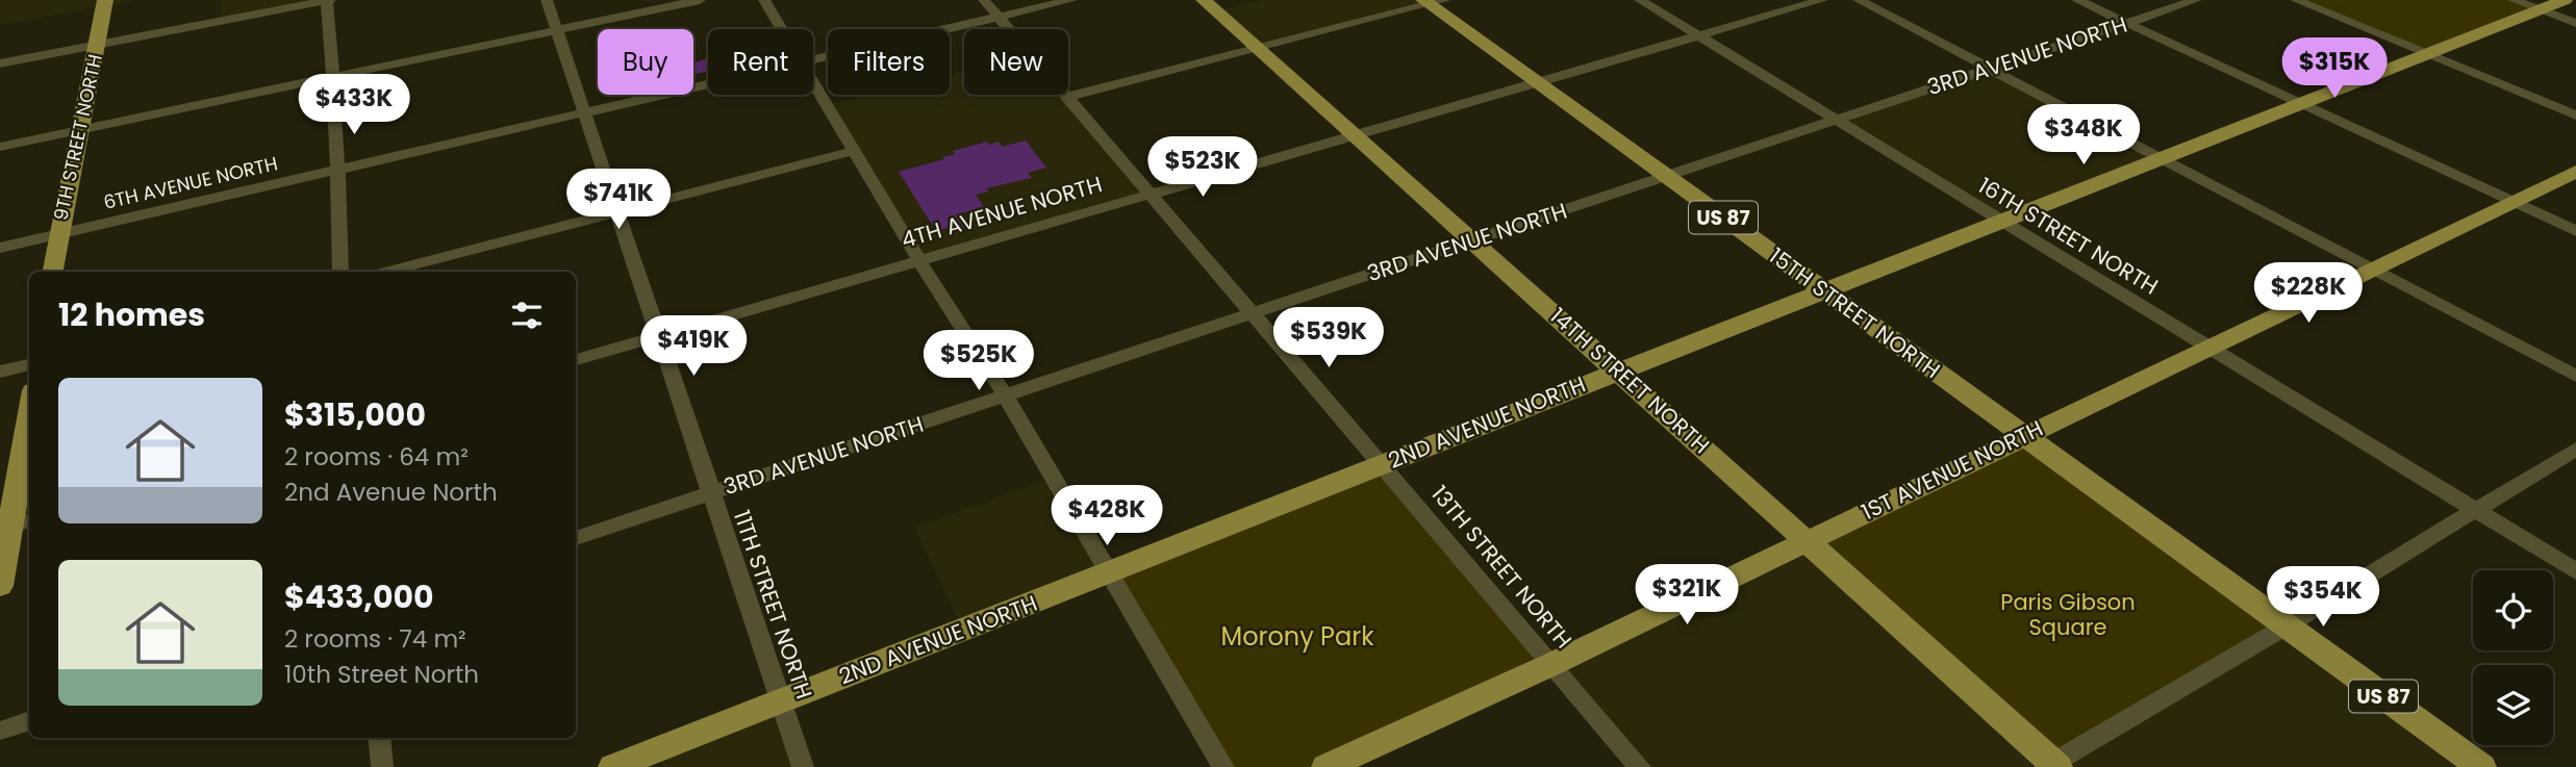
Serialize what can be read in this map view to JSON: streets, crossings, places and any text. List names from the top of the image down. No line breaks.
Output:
{"streets":{"main road":["9TH STREET NORTH","US 87","15TH STREET NORTH","14TH STREET NORTH","2ND AVENUE NORTH","1ST AVENUE NORTH"],"street":["3RD AVENUE NORTH","6TH AVENUE NORTH","4TH AVENUE NORTH","16TH STREET NORTH","13TH STREET NORTH","11TH STREET NORTH"]},"crossings":[["3RD AVENUE NORTH","16TH STREET NORTH"],["3RD AVENUE NORTH","15TH STREET NORTH"],["3RD AVENUE NORTH","14TH STREET NORTH"],["3RD AVENUE NORTH","13TH STREET NORTH"],["3RD AVENUE NORTH","11TH STREET NORTH"],["9TH STREET NORTH","6TH AVENUE NORTH"],["6TH AVENUE NORTH","13TH STREET NORTH"],["6TH AVENUE NORTH","11TH STREET NORTH"],["4TH AVENUE NORTH","16TH STREET NORTH"],["4TH AVENUE NORTH","15TH STREET NORTH"],["4TH AVENUE NORTH","14TH STREET NORTH"],["4TH AVENUE NORTH","13TH STREET NORTH"],["4TH AVENUE NORTH","11TH STREET NORTH"],["US 87","15TH STREET NORTH"],["16TH STREET NORTH","2ND AVENUE NORTH"],["16TH STREET NORTH","1ST AVENUE NORTH"],["15TH STREET NORTH","2ND AVENUE NORTH"],["15TH STREET NORTH","1ST AVENUE NORTH"],["14TH STREET NORTH","2ND AVENUE NORTH"],["14TH STREET NORTH","1ST AVENUE NORTH"],["2ND AVENUE NORTH","13TH STREET NORTH"],["2ND AVENUE NORTH","11TH STREET NORTH"],["1ST AVENUE NORTH","13TH STREET NORTH"]],"parks":["Paris Gibson Square","Morony Park"],"page":{"chip":["Buy","Rent","Filters","New"],"price":["$315K","$433K","$348K","$523K","$741K","$228K","$539K","$419K","$525K","$428K","$321K","$354K"],"heading":"12 homes","list":[{"name":"$315,000","note":"2 rooms · 64 m² · 2nd Avenue North"},{"name":"$433,000","note":"2 rooms · 74 m² · 10th Street North"}]}}
